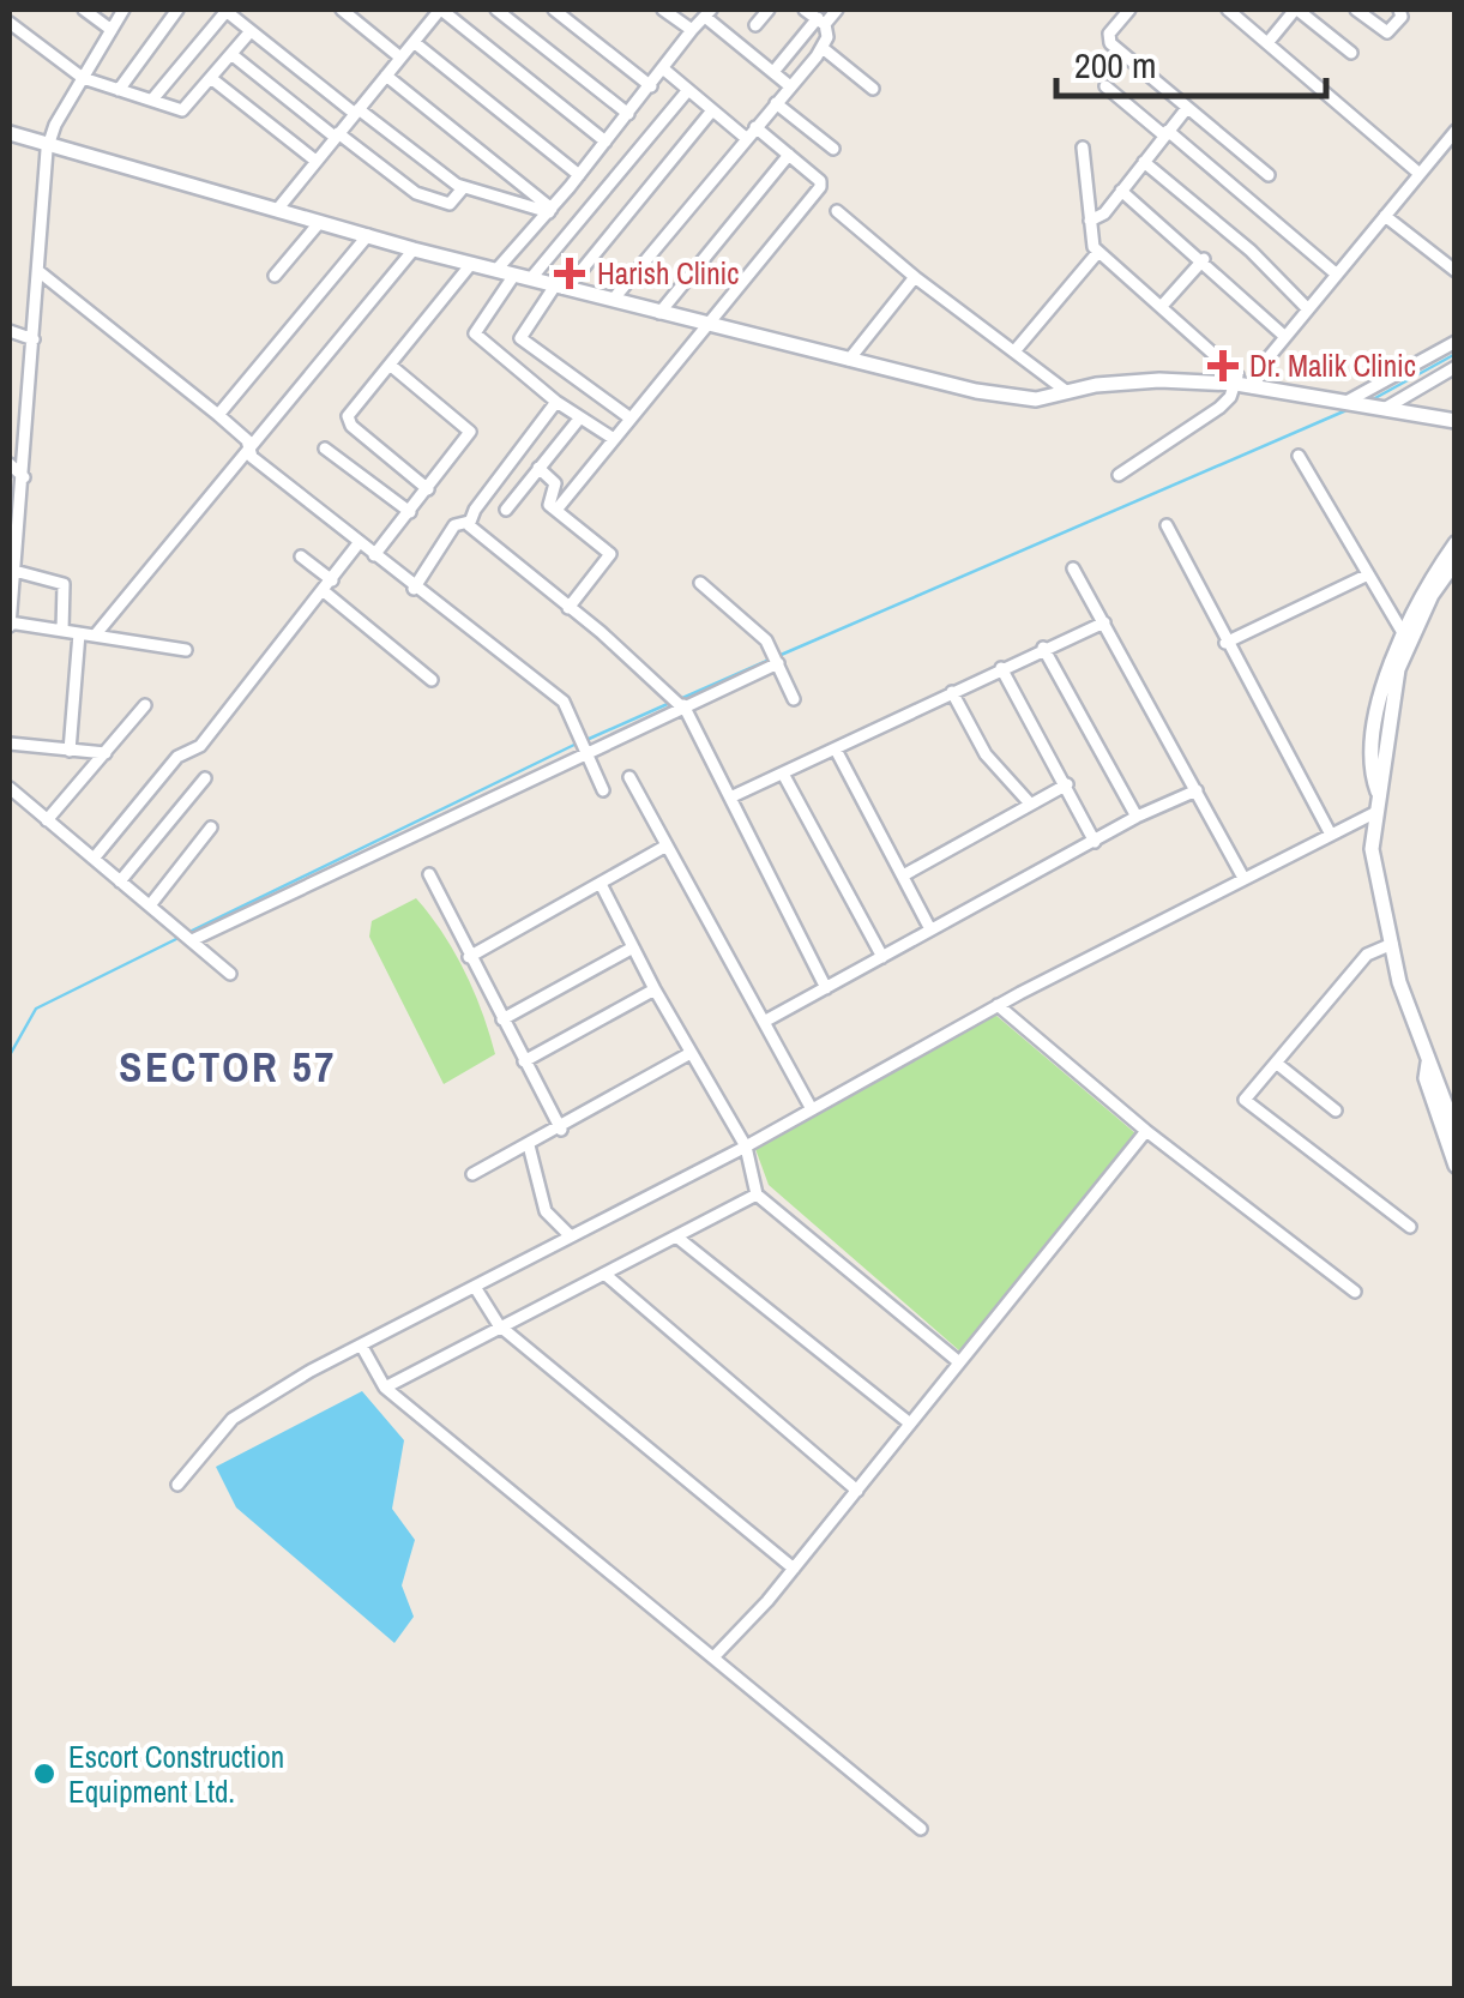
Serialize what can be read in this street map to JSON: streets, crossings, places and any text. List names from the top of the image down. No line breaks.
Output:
{"districts":["SECTOR 57"],"places":{"health":["Harish Clinic","Dr. Malik Clinic"],"other":["Escort Construction Equipment Ltd."]},"scale_bar":"200 m"}
